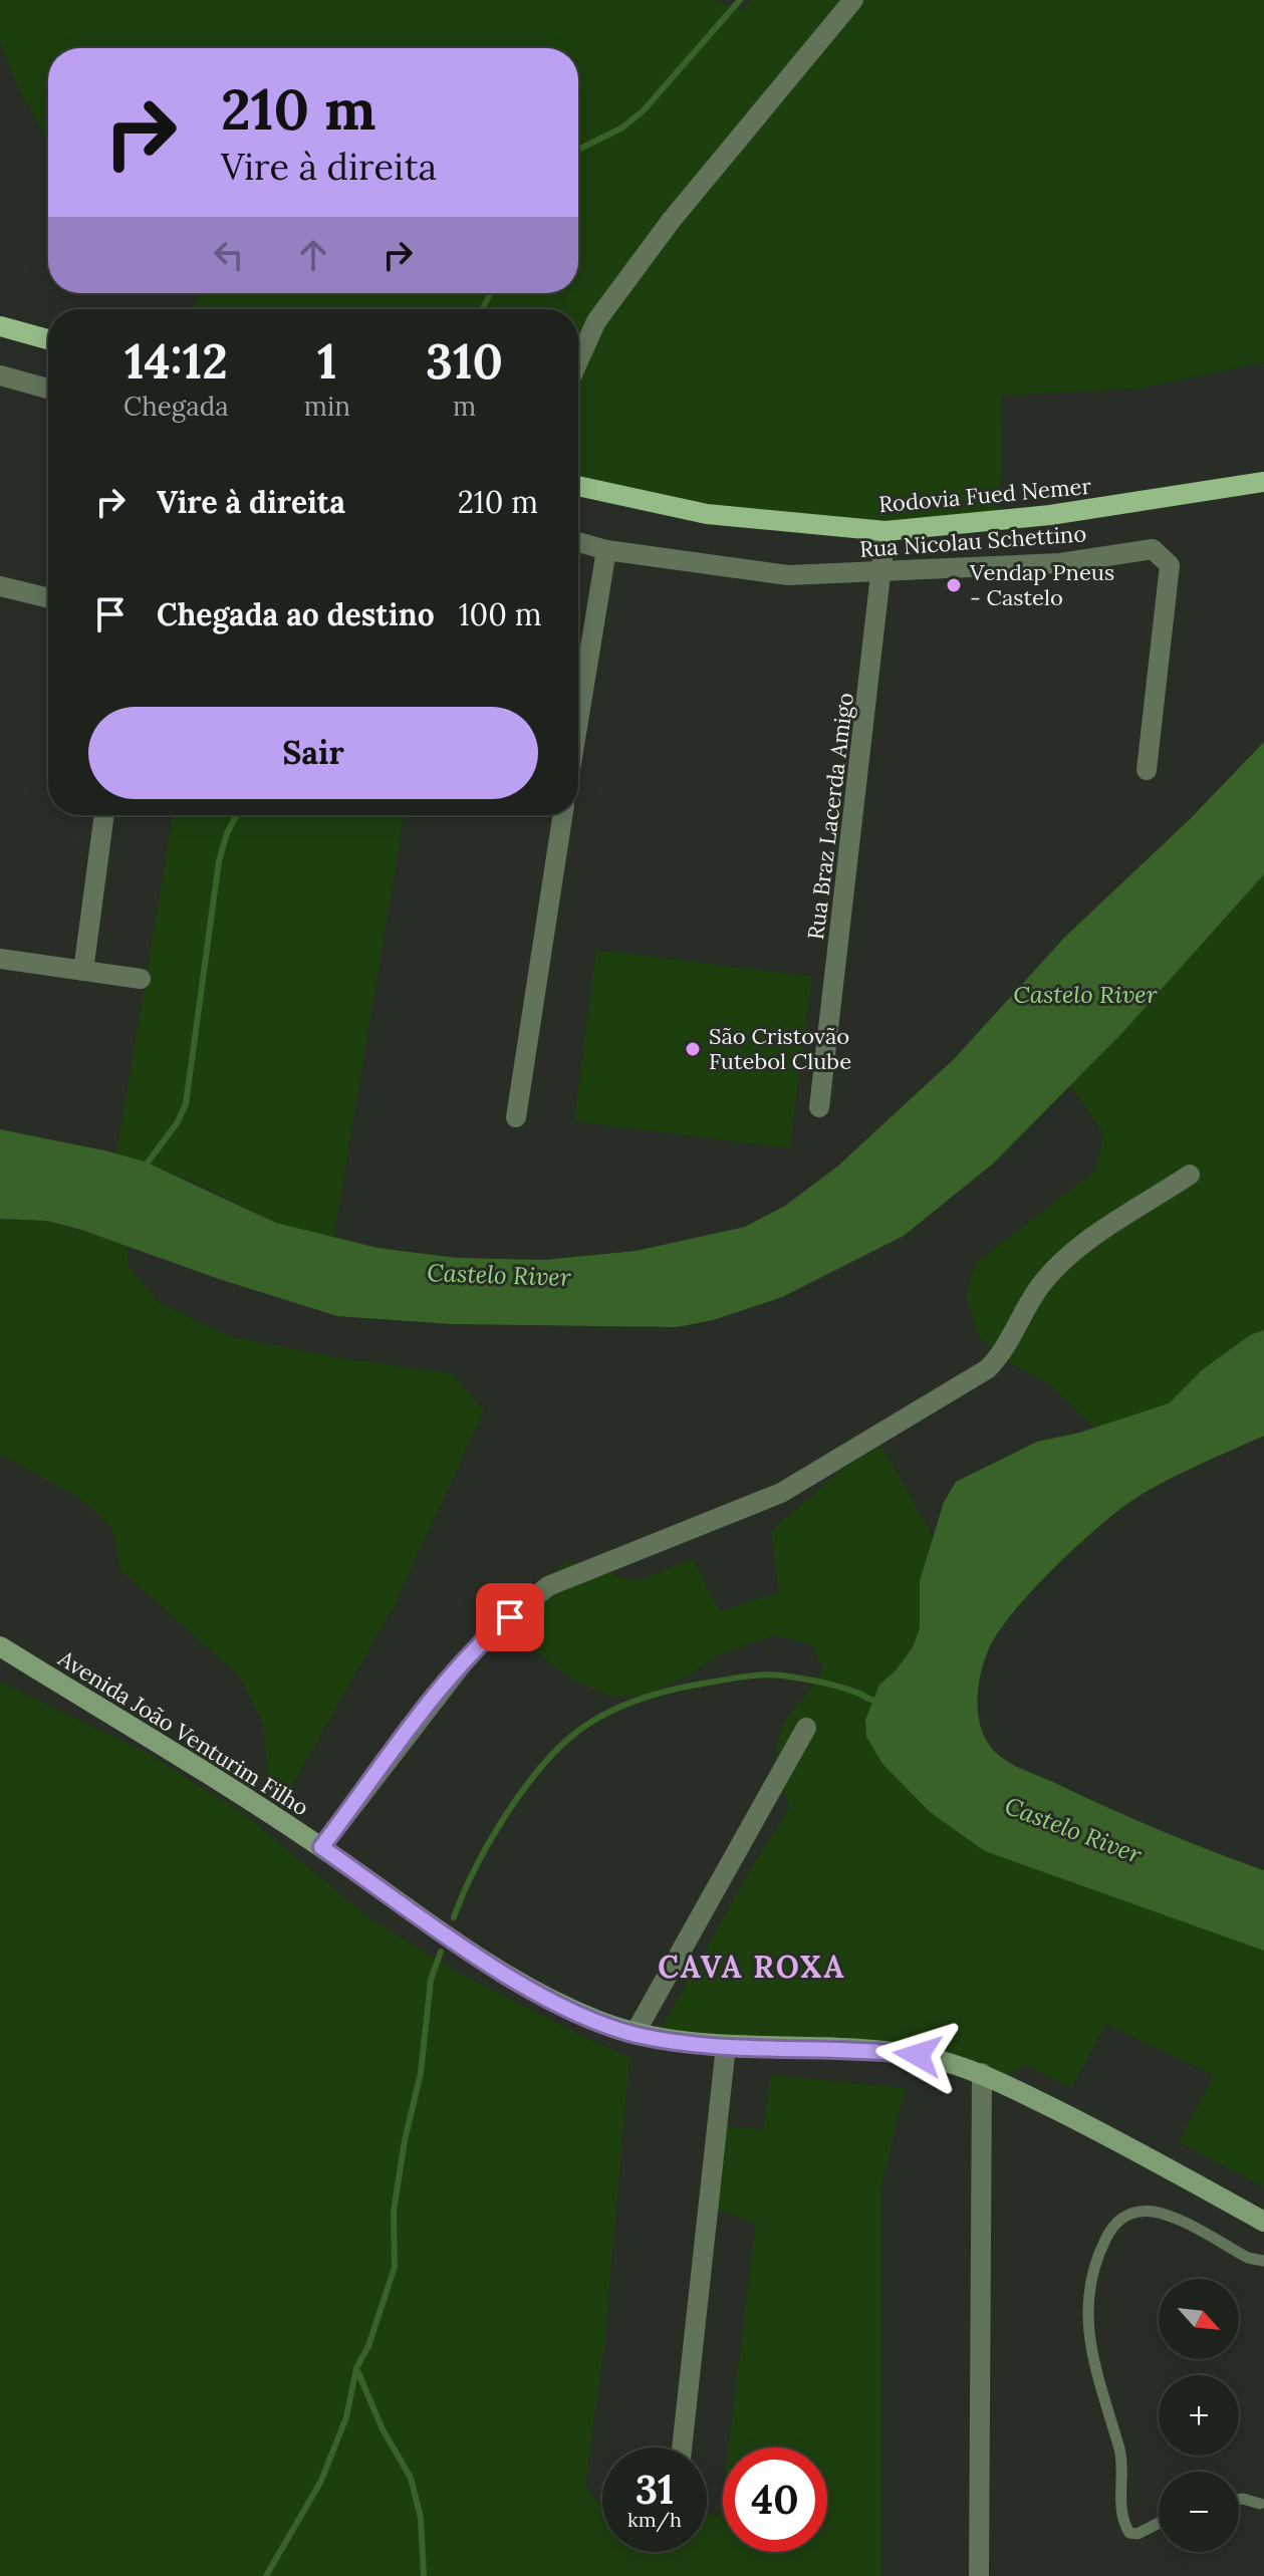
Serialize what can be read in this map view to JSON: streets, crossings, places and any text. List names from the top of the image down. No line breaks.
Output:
{"streets":{"main road":["Rodovia Fued Nemer"],"street":["Rua Nicolau Schettino","Rua Braz Lacerda Amigo","Avenida João Venturim Filho"]},"crossings":[["Rodovia Fued Nemer","Rua Braz Lacerda Amigo"],["Rua Nicolau Schettino","Rua Braz Lacerda Amigo"]],"districts":["CAVA ROXA"],"water":["Castelo River"],"places":["Vendap Pneus - Castelo","São Cristovão Futebol Clube"],"north":"bottom right","page":{"turn":["210 m","Vire à direita"],"eta":["14:12","Chegada","1","min","310","m"],"list":[{"name":"Vire à direita","value":"210 m"},{"name":"Chegada ao destino","value":"100 m"}],"buttons":"Sair","map_buttons":["+","−"],"speed":"31 km/h","limit":"40"}}
